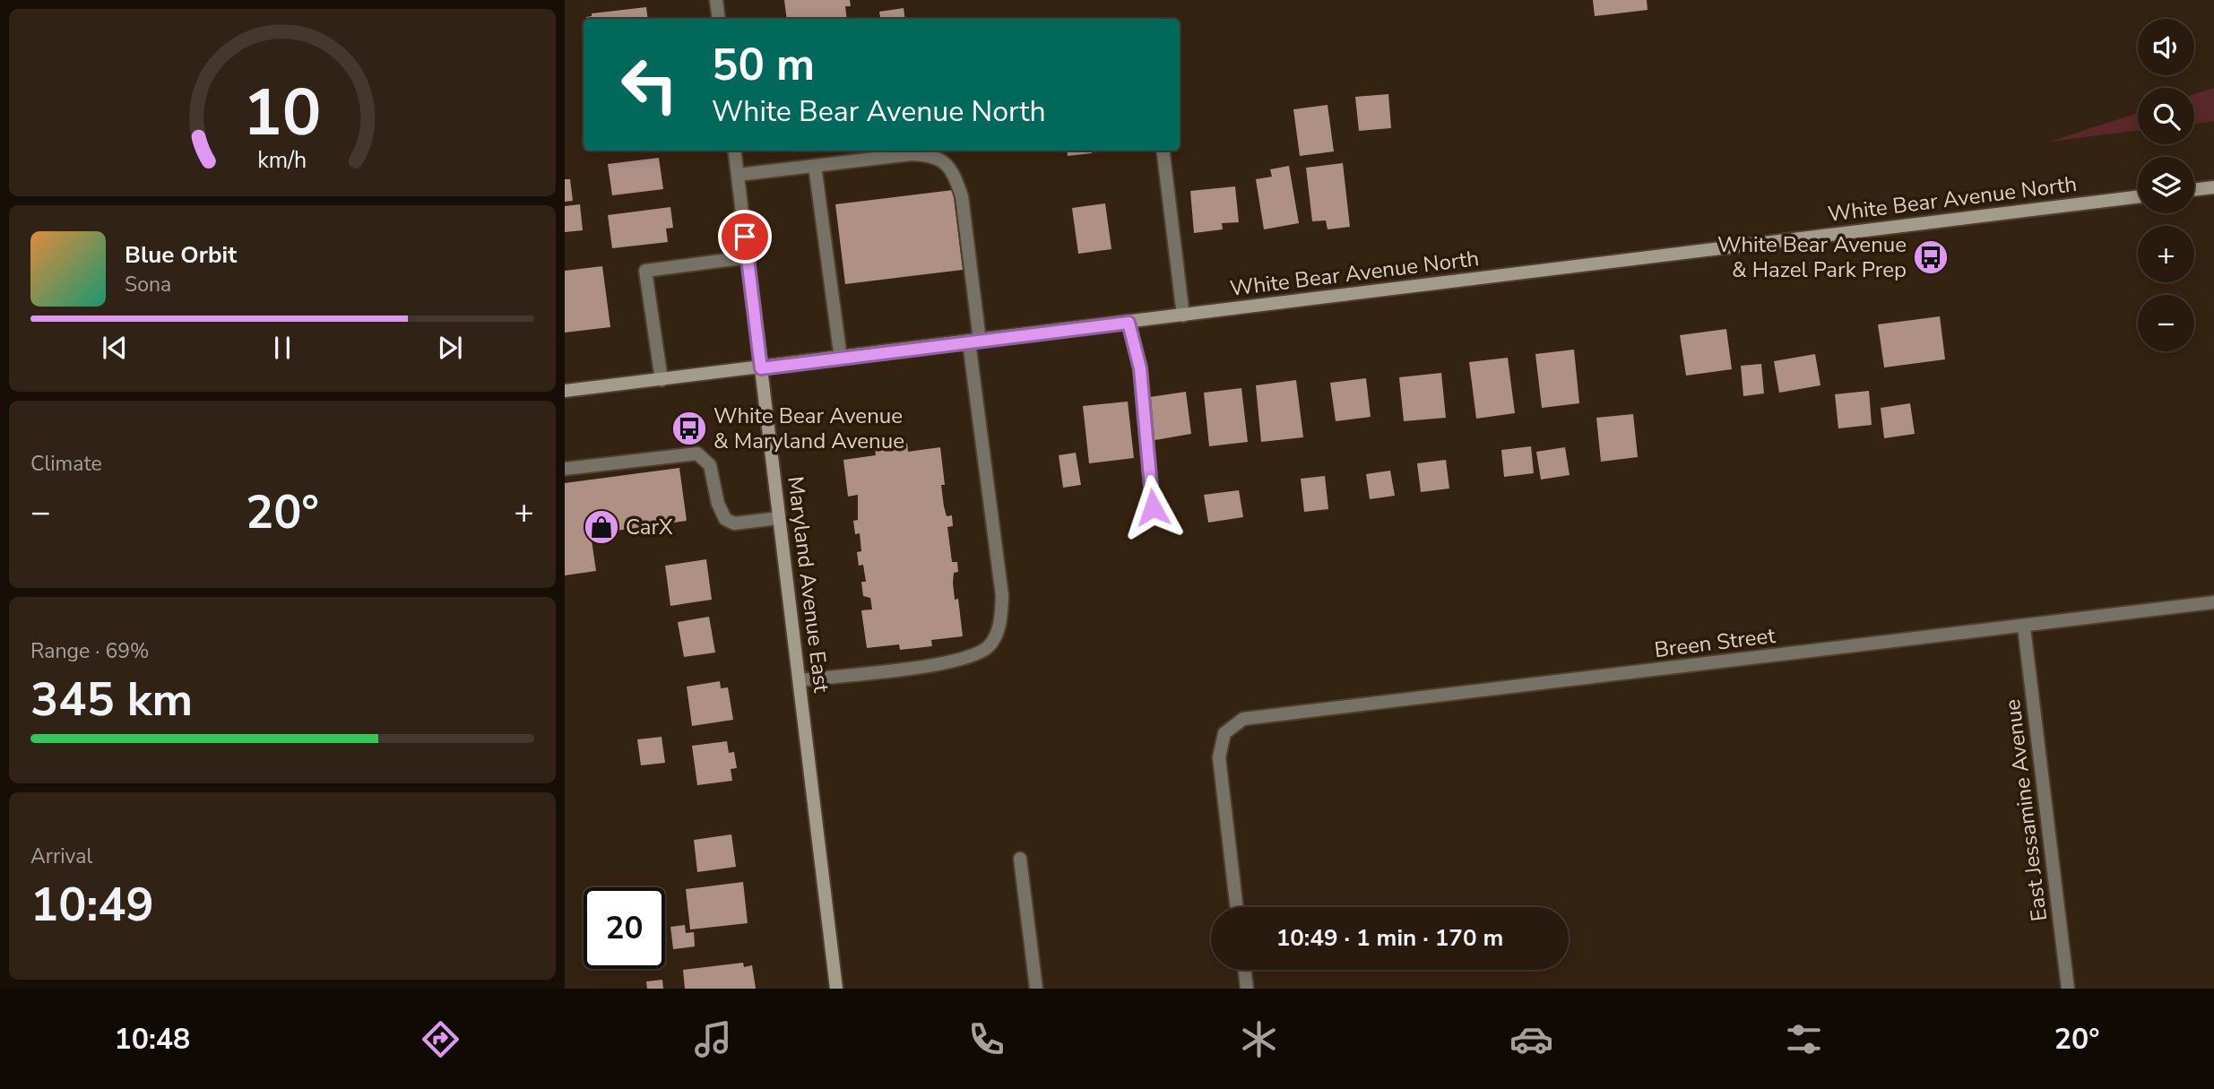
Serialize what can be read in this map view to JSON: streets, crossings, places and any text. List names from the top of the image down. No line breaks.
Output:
{"streets":{"main road":["White Bear Avenue North","Maryland Avenue East"],"street":["Breen Street","East Jessamine Avenue"]},"crossings":[["White Bear Avenue North","Maryland Avenue East"],["Breen Street","East Jessamine Avenue"]],"places":{"bus stop":["White Bear Avenue & Hazel Park Prep","White Bear Avenue & Maryland Avenue"],"shop":["CarX"]},"page":{"map_buttons":["+","−"],"turn":["50 m","White Bear Avenue North"],"song":["Blue Orbit","Sona"],"tile":["Climate",["Range · 69%","345 km"],["Arrival","10:49"]],"heat":["−","20°","+"],"limit":"20","trip":"10:49 · 1 min · 170 m","tabs":["10:48","20°"],"gauge":["10","km/h"]}}
